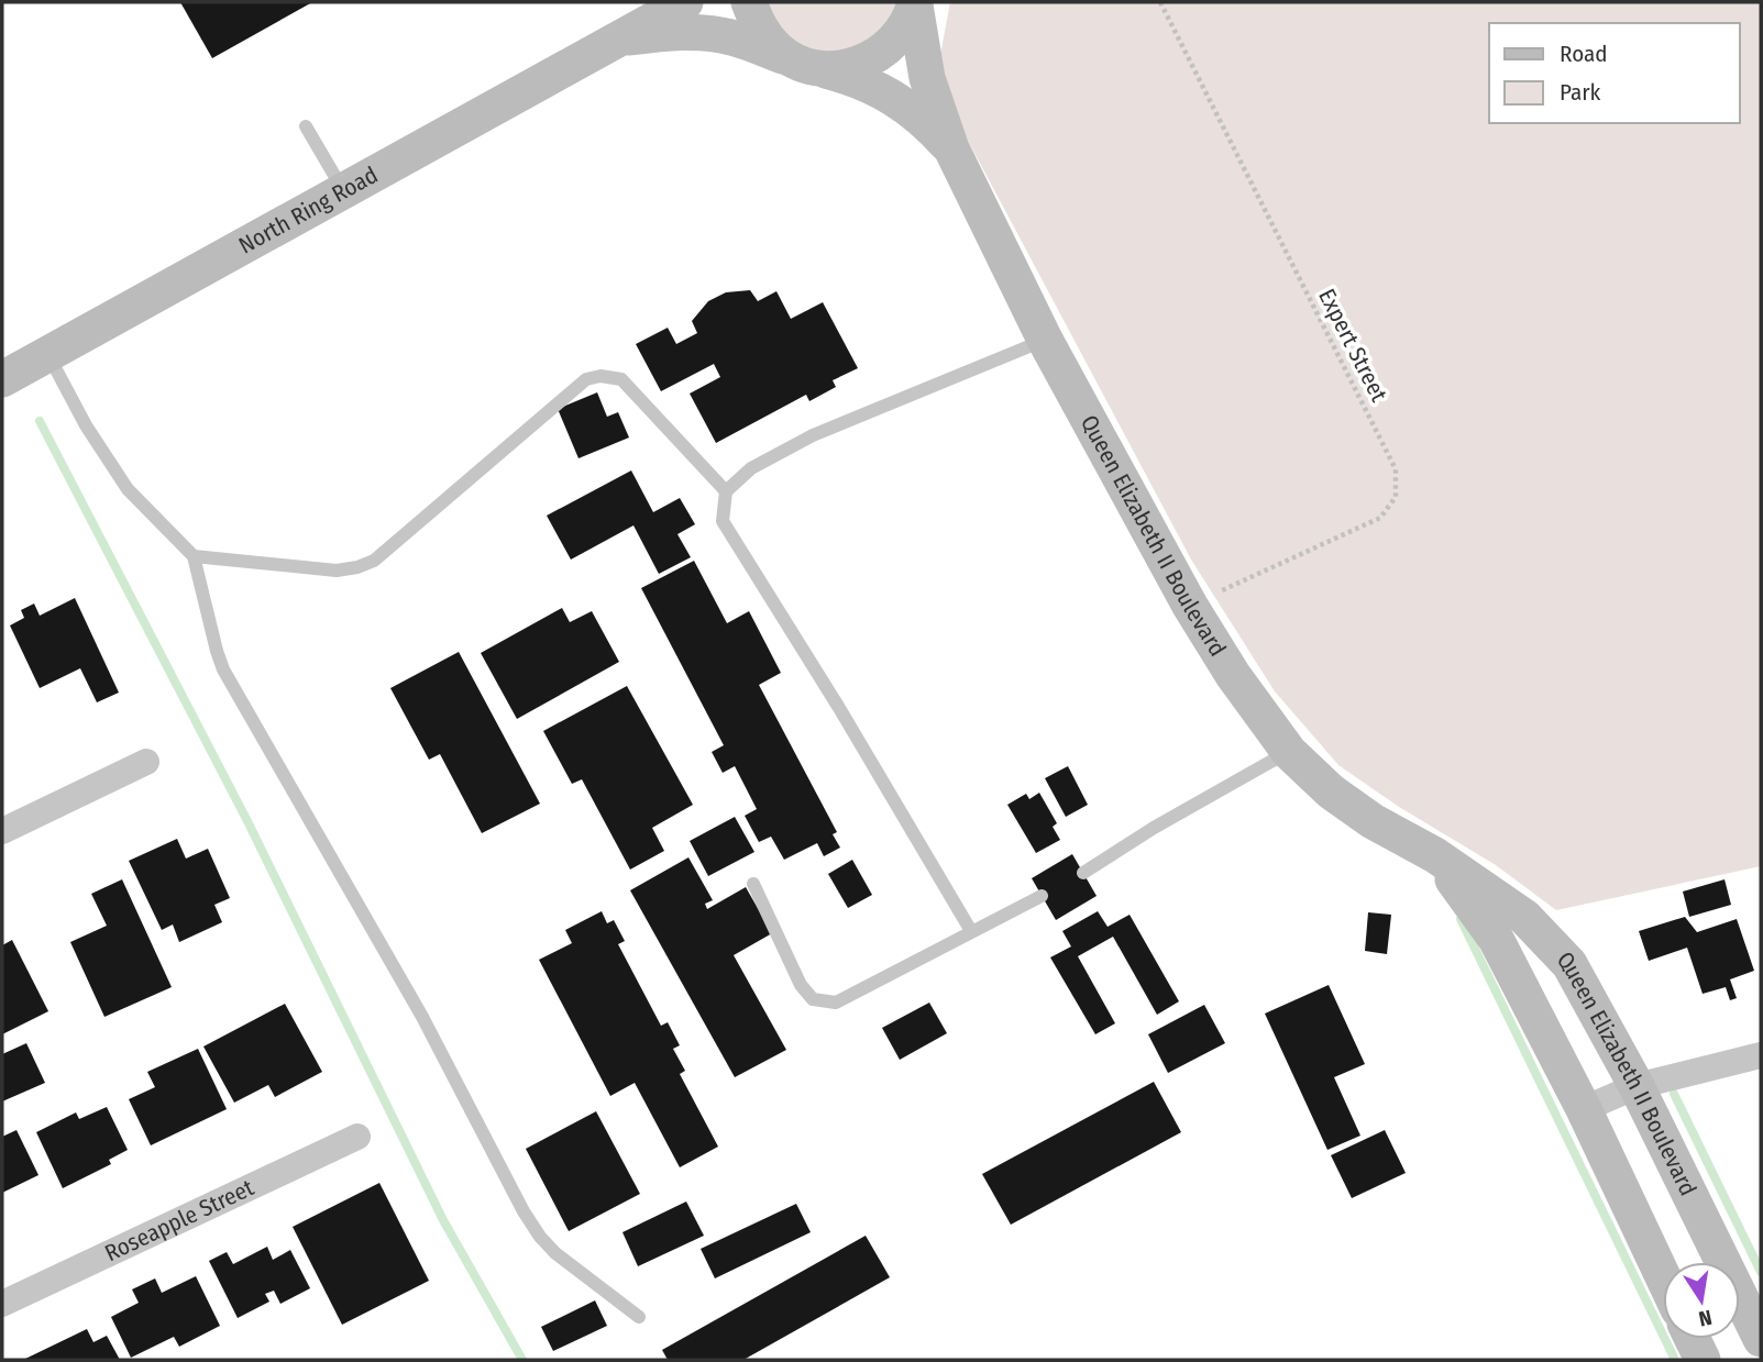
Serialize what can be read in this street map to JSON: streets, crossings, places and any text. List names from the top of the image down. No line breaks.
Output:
{"streets":{"street":["North Ring Road","Queen Elizabeth II Boulevard","Roseapple Street"],"path":["Expert Street"]},"crossings":[["North Ring Road","Queen Elizabeth II Boulevard"],["Expert Street","Queen Elizabeth II Boulevard"]],"legend":["Road","Park"],"north":"bottom"}
